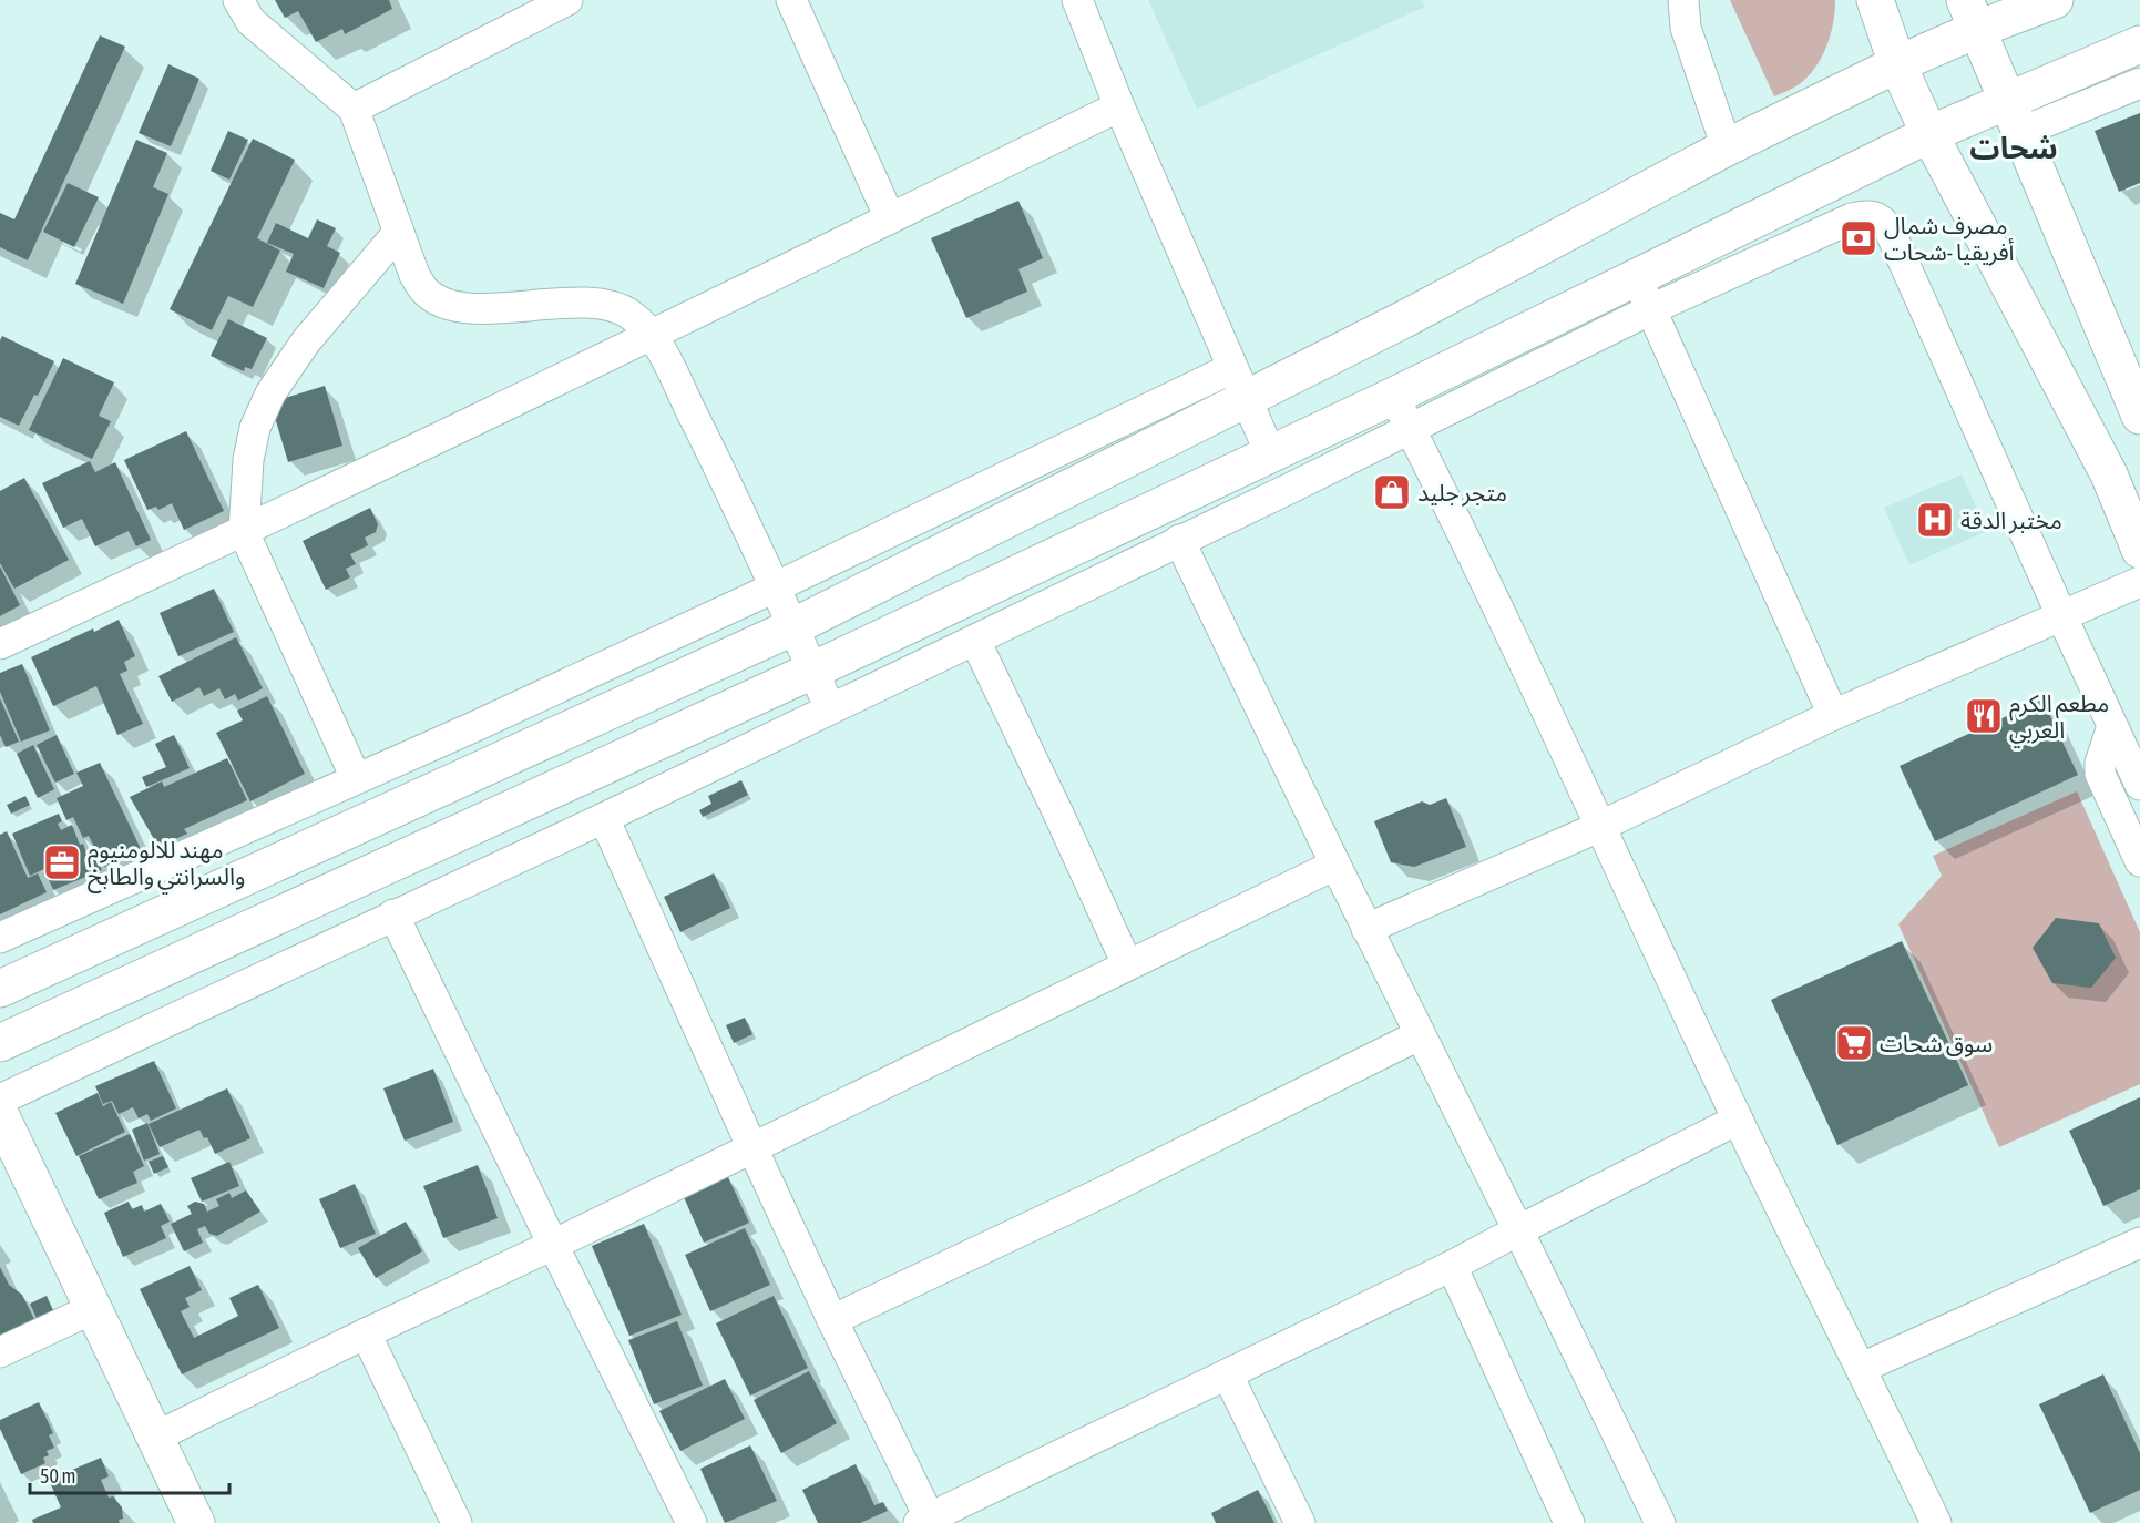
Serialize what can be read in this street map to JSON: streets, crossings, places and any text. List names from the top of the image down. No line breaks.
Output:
{"districts":["شحات"],"places":{"bank":["مصرف شمال أفريقيا -شحات"],"shop":["متجر جليد"],"hospital":["مختبر الدقة"],"restaurant":["مطعم الكرم العربي"],"office":["مهند للالومنيوم والسرانتي والطابخ"],"supermarket":["سوق شحات"]},"scale_bar":"50 m"}
